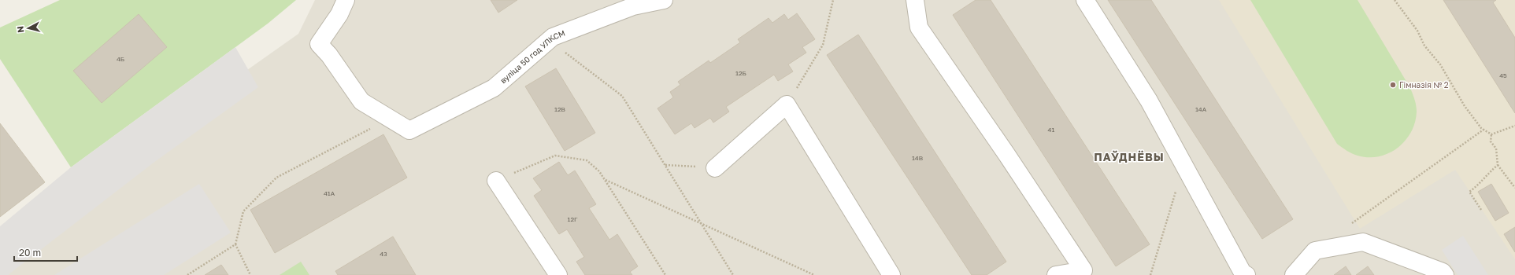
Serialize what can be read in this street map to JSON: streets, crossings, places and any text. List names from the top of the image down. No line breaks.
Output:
{"streets":{"street":["вуліца 50 год УЛКСМ"]},"districts":["ПАЎДНЁВЫ"],"places":["Гімназія № 2"],"house_numbers":["4Б","12Б","45","12В","14А","41","14В","41А","12Г","43"],"scale_bar":"20 m","north":"left"}
